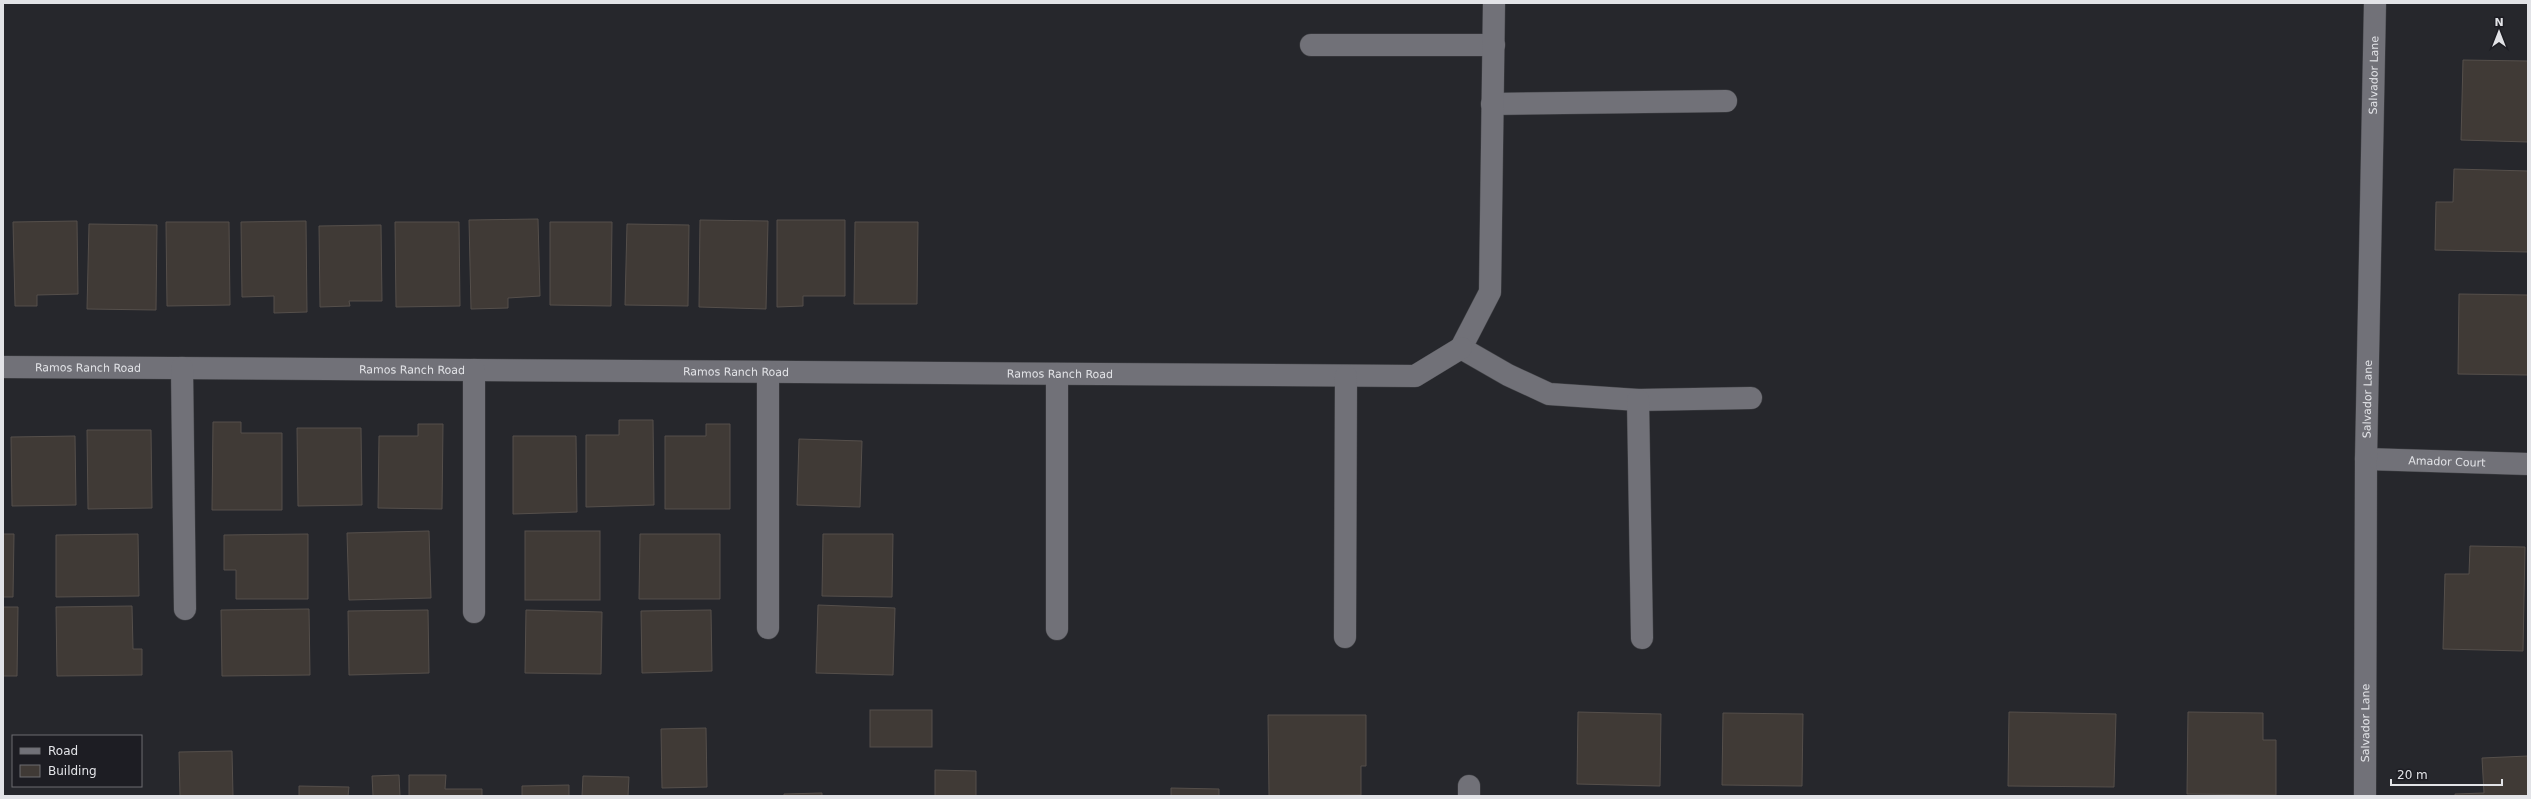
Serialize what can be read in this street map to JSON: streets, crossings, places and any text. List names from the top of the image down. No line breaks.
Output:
{"streets":{"street":["Salvador Lane","Ramos Ranch Road","Amador Court"]},"crossings":[["Salvador Lane","Amador Court"]],"legend":["Road","Building"],"scale_bar":"20 m","north":"top"}
